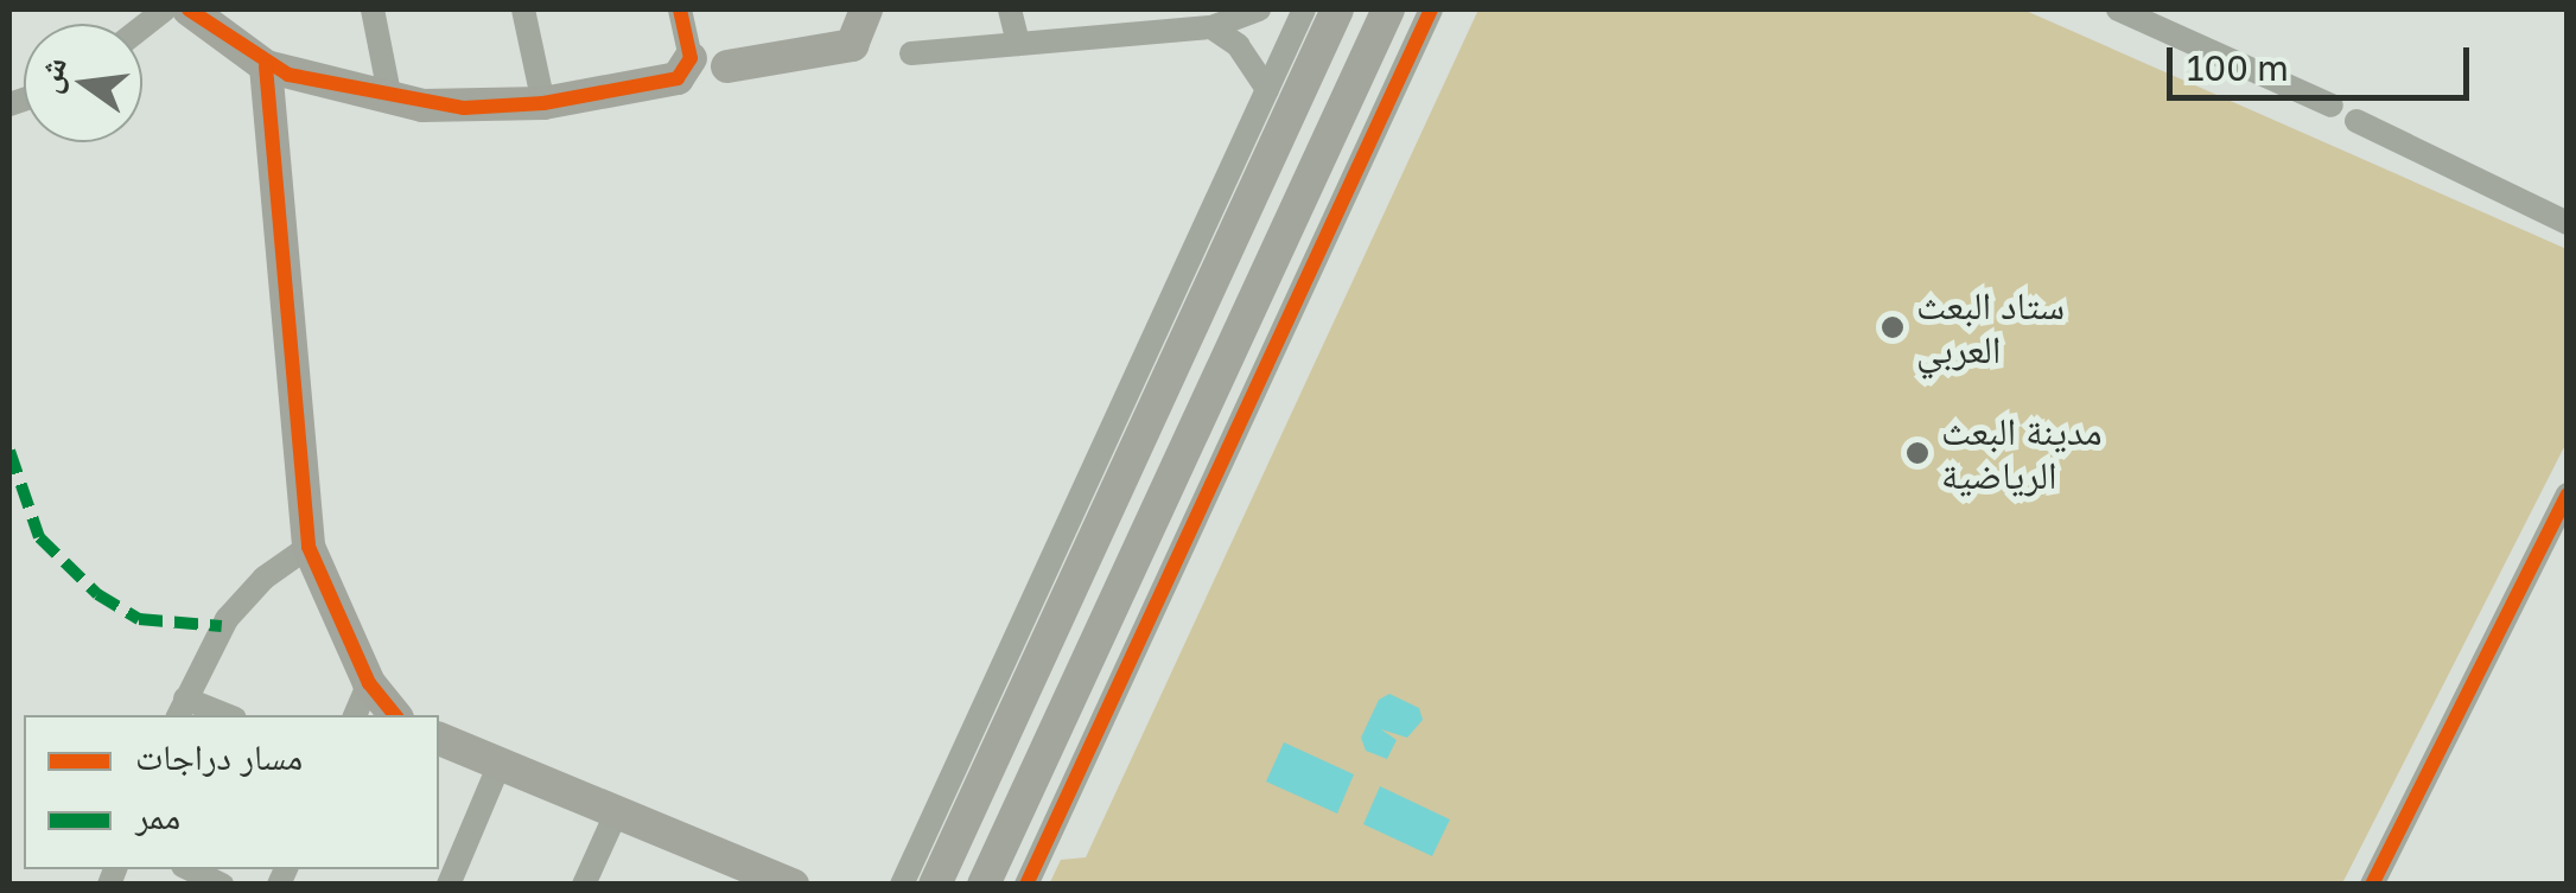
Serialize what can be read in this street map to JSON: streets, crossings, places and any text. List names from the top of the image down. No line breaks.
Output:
{"places":["ستاد البعث العربي","مدينة البعث الرياضية"],"legend":["مسار دراجات","ممر"],"scale_bar":"100 m","north":"left"}
